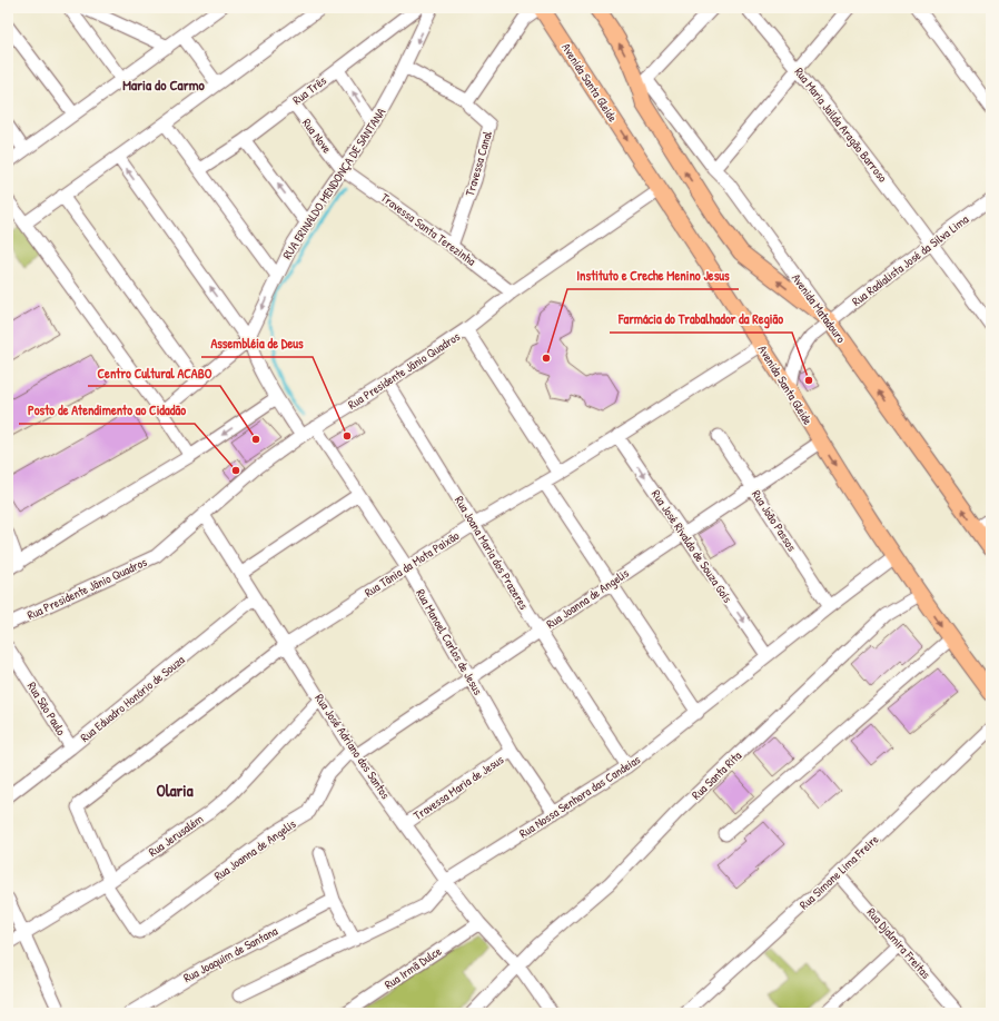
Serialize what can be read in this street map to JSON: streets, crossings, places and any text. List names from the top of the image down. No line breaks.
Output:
{"streets":{"main road":["Avenida Santa Gleide","Avenida Matadouro"],"street":["Rua Três","Rua Maria Jailda Aragão Barroso","Rua Nove","Travessa Canal","RUA ERINALDO MENDONÇA DE SANTANA","Travessa Santa Terezinha","Rua Radialista José da Silva Lima","Rua Presidente Jânio Quadros","Rua João Passos","Rua José Rivaldo de Souza Goís","Rua Joana Maria dos Prazeres","Rua Tânia da Mota Paixão","Rua Joanna de Angelis","Rua Manoel Carlos de Jesus","Rua Eduadro Honório de Souza","Rua São Paulo","Rua José Adriano dos Santos","Rua Santa Rita","Travessa Maria de Jesus","Rua Nossa Senhora das Candeias","Rua Jerusalém","Rua Simone Lima Freire","Rua Djalmira Freitas","Rua Joaquim de Santana","Rua Irmã Dulce"]},"crossings":[["Avenida Santa Gleide","Rua Radialista José da Silva Lima"],["Avenida Santa Gleide","Rua Presidente Jânio Quadros"],["Avenida Santa Gleide","Rua Tânia da Mota Paixão"],["Avenida Santa Gleide","Rua Joanna de Angelis"],["Avenida Santa Gleide","Rua Santa Rita"],["Avenida Santa Gleide","Rua Nossa Senhora das Candeias"],["Rua Três","Rua Nove"],["Rua Maria Jailda Aragão Barroso","Rua Radialista José da Silva Lima"],["Rua Nove","RUA ERINALDO MENDONÇA DE SANTANA"],["Rua Nove","Travessa Santa Terezinha"],["Travessa Canal","Travessa Santa Terezinha"],["RUA ERINALDO MENDONÇA DE SANTANA","Travessa Santa Terezinha"],["Travessa Santa Terezinha","Rua Presidente Jânio Quadros"],["Rua Radialista José da Silva Lima","Avenida Matadouro"],["Rua Presidente Jânio Quadros","Rua Joana Maria dos Prazeres"],["Rua Presidente Jânio Quadros","Rua Manoel Carlos de Jesus"],["Rua Presidente Jânio Quadros","Rua José Adriano dos Santos"],["Rua João Passos","Rua Joanna de Angelis"],["Rua João Passos","Rua Nossa Senhora das Candeias"],["Rua José Rivaldo de Souza Goís","Rua Tânia da Mota Paixão"],["Rua José Rivaldo de Souza Goís","Rua Joanna de Angelis"],["Rua José Rivaldo de Souza Goís","Rua Nossa Senhora das Candeias"],["Rua Joana Maria dos Prazeres","Rua Tânia da Mota Paixão"],["Rua Joana Maria dos Prazeres","Rua Joanna de Angelis"],["Rua Joana Maria dos Prazeres","Rua Nossa Senhora das Candeias"],["Rua Tânia da Mota Paixão","Rua Joanna de Angelis"],["Rua Tânia da Mota Paixão","Rua Manoel Carlos de Jesus"],["Rua Tânia da Mota Paixão","Rua José Adriano dos Santos"],["Rua Tânia da Mota Paixão","Rua Jerusalém"],["Rua Joanna de Angelis","Rua Manoel Carlos de Jesus"],["Rua Joanna de Angelis","Rua José Adriano dos Santos"],["Rua Joanna de Angelis","Rua Jerusalém"],["Rua Manoel Carlos de Jesus","Travessa Maria de Jesus"],["Rua Manoel Carlos de Jesus","Rua Nossa Senhora das Candeias"],["Rua Eduadro Honório de Souza","Rua São Paulo"],["Rua Eduadro Honório de Souza","Rua José Adriano dos Santos"],["Rua José Adriano dos Santos","Rua Santa Rita"],["Rua José Adriano dos Santos","Travessa Maria de Jesus"],["Rua José Adriano dos Santos","Rua Nossa Senhora das Candeias"],["Rua José Adriano dos Santos","Rua Jerusalém"],["Rua José Adriano dos Santos","Rua Irmã Dulce"],["Rua Simone Lima Freire","Rua Djalmira Freitas"]],"one_way":["Avenida Matadouro"],"districts":["Maria do Carmo","Olaria"],"places":["Instituto e Creche Menino Jesus","Farmácia do Trabalhador da Região","Assembléia de Deus","Centro Cultural ACABO","Posto de Atendimento ao Cidadão"]}
